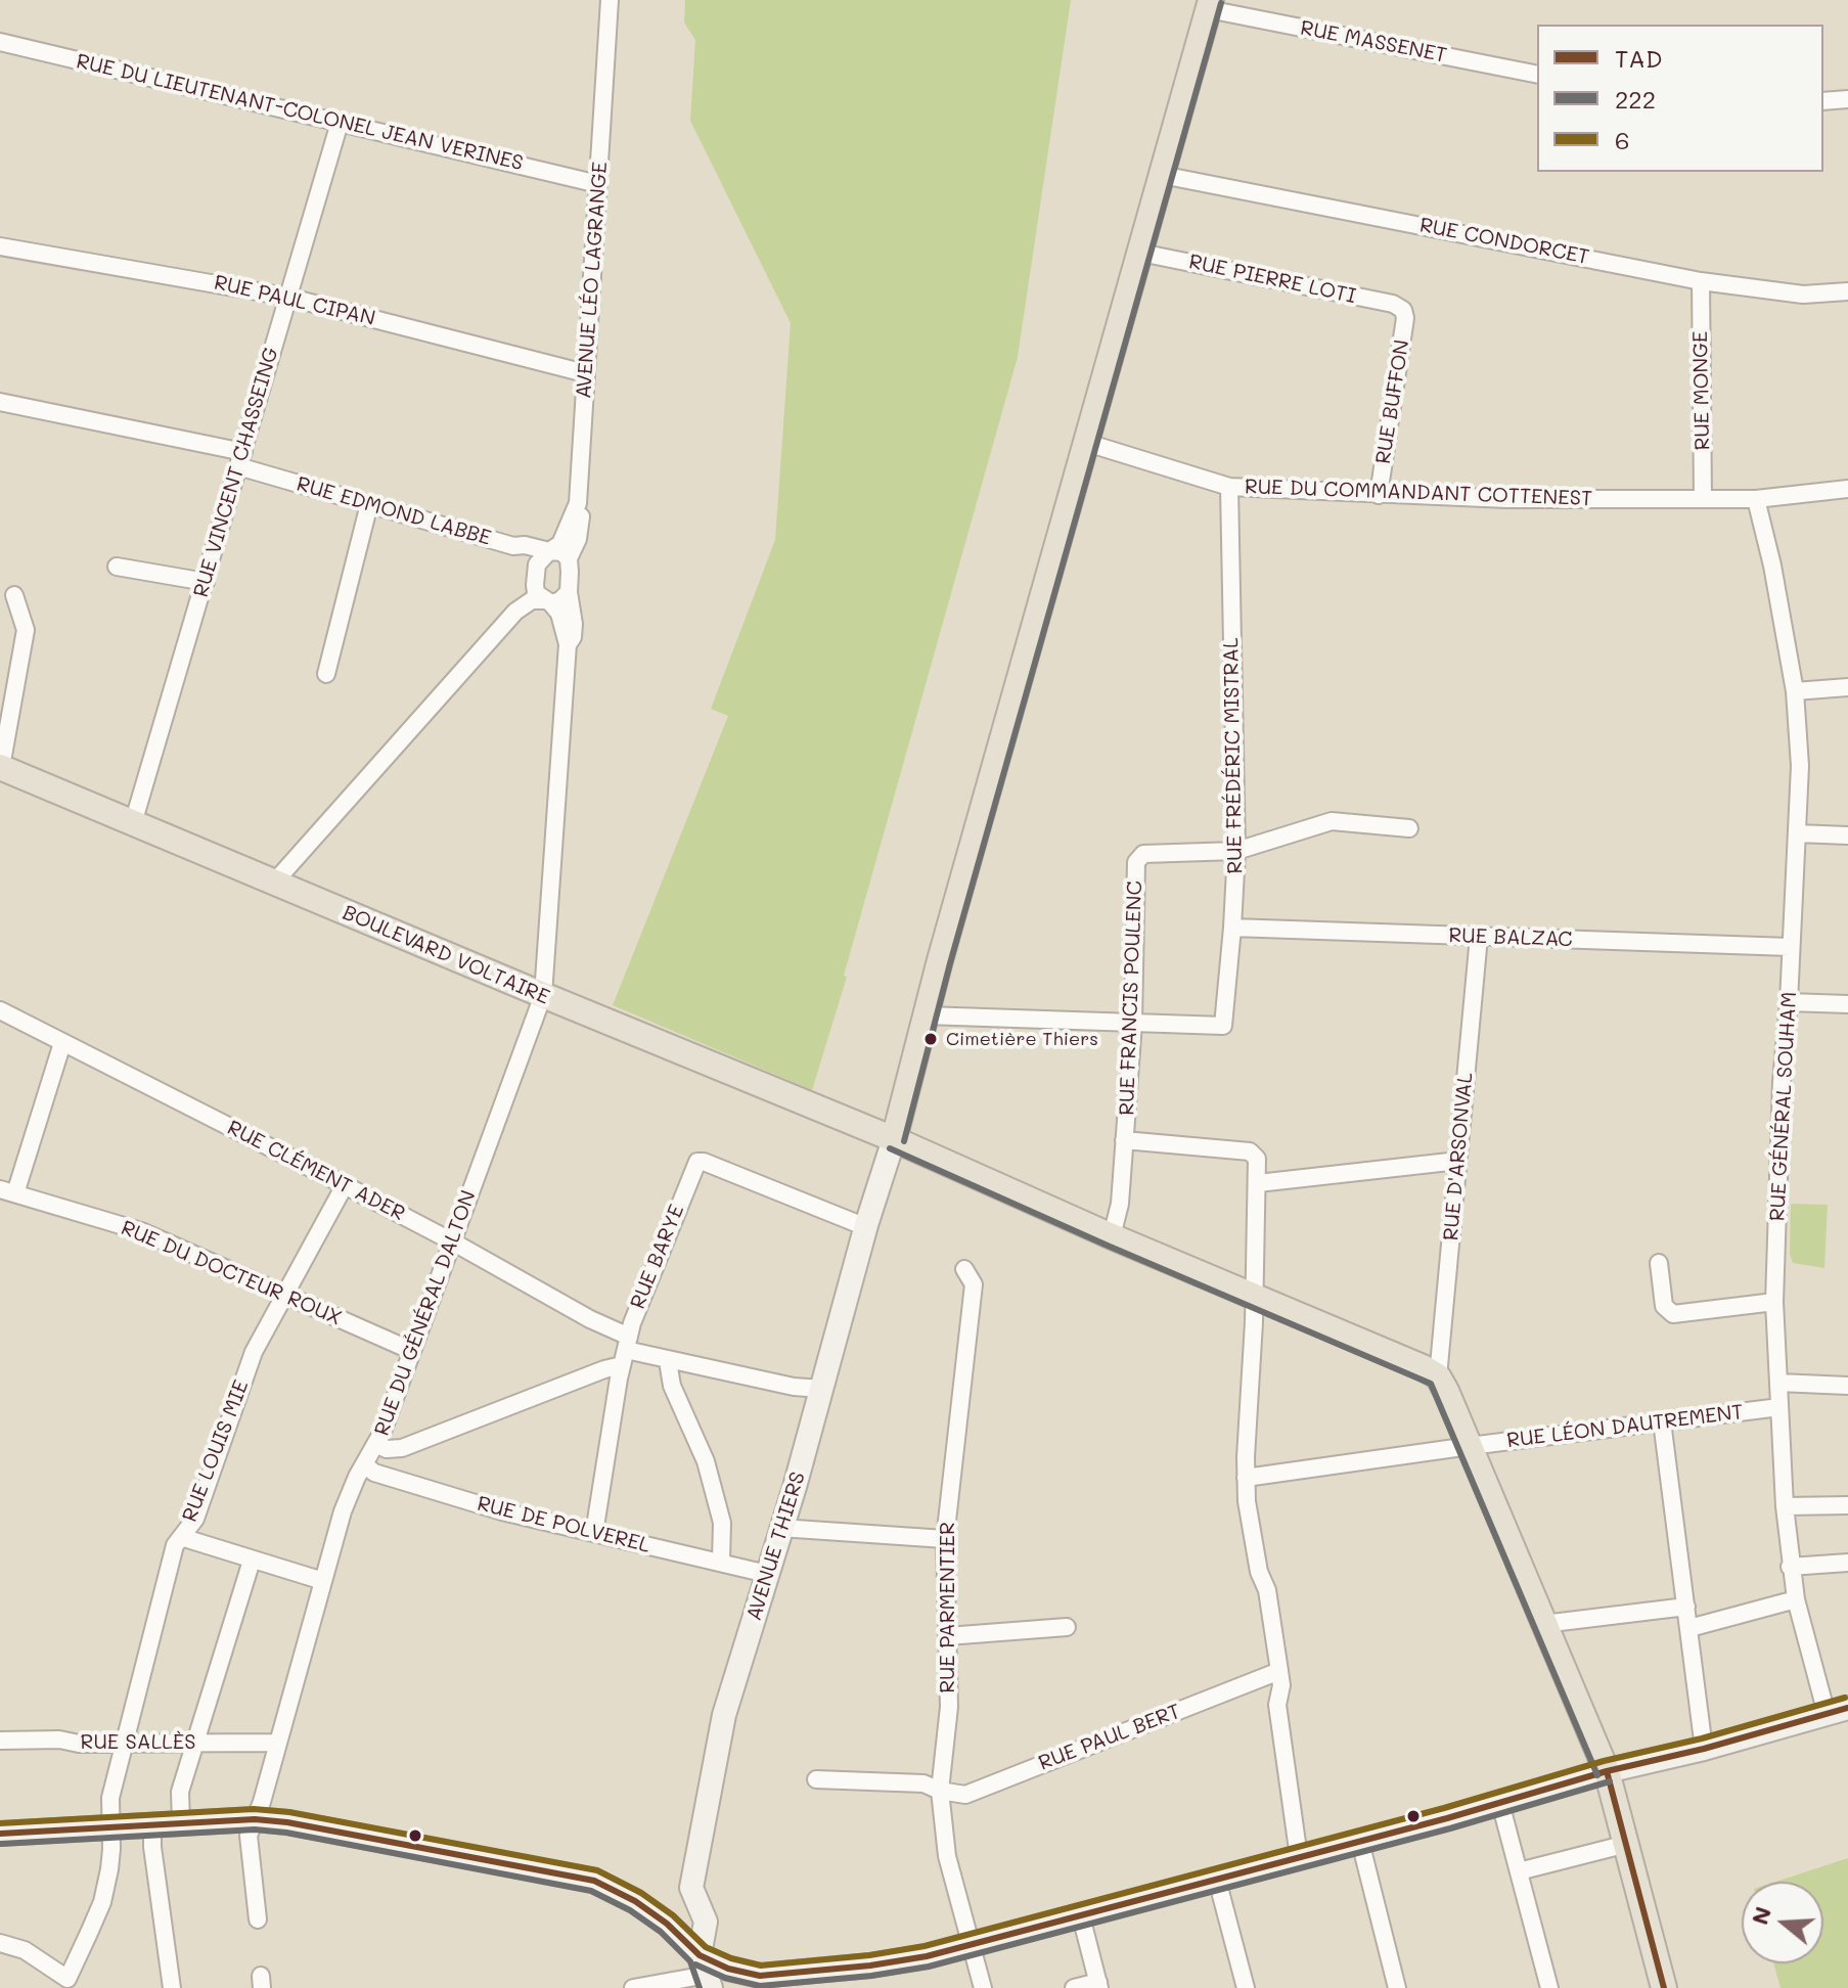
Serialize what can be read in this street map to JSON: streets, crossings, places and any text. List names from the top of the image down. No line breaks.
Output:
{"streets":{"main road":["BOULEVARD VOLTAIRE","AVENUE THIERS"],"street":["RUE MASSENET","RUE DU LIEUTENANT-COLONEL JEAN VERINES","RUE CONDORCET","RUE PIERRE LOTI","AVENUE LÉO LAGRANGE","RUE PAUL CIPAN","RUE MONGE","RUE BUFFON","RUE VINCENT CHASSEING","RUE DU COMMANDANT COTTENEST","RUE EDMOND LABBE","RUE FRÉDÉRIC MISTRAL","RUE BALZAC","RUE FRANCIS POULENC","RUE GÉNÉRAL SOUHAM","RUE D'ARSONVAL","RUE CLÉMENT ADER","RUE BARYE","RUE DU DOCTEUR ROUX","RUE DU GÉNÉRAL DALTON","RUE LÉON DAUTREMENT","RUE LOUIS MIE","RUE DE POLVEREL","RUE PARMENTIER","RUE PAUL BERT","RUE SALLÈS"]},"crossings":[["RUE DU LIEUTENANT-COLONEL JEAN VERINES","AVENUE LÉO LAGRANGE"],["RUE DU LIEUTENANT-COLONEL JEAN VERINES","RUE VINCENT CHASSEING"],["RUE CONDORCET","RUE MONGE"],["RUE PIERRE LOTI","RUE BUFFON"],["AVENUE LÉO LAGRANGE","RUE PAUL CIPAN"],["AVENUE LÉO LAGRANGE","RUE EDMOND LABBE"],["RUE PAUL CIPAN","RUE VINCENT CHASSEING"],["RUE MONGE","RUE DU COMMANDANT COTTENEST"],["RUE BUFFON","RUE DU COMMANDANT COTTENEST"],["RUE VINCENT CHASSEING","RUE EDMOND LABBE"],["RUE VINCENT CHASSEING","BOULEVARD VOLTAIRE"],["RUE DU COMMANDANT COTTENEST","RUE FRÉDÉRIC MISTRAL"],["RUE DU COMMANDANT COTTENEST","RUE GÉNÉRAL SOUHAM"],["RUE FRÉDÉRIC MISTRAL","RUE BALZAC"],["RUE FRÉDÉRIC MISTRAL","RUE FRANCIS POULENC"],["RUE BALZAC","RUE GÉNÉRAL SOUHAM"],["RUE BALZAC","RUE D'ARSONVAL"],["BOULEVARD VOLTAIRE","RUE FRANCIS POULENC"],["BOULEVARD VOLTAIRE","RUE D'ARSONVAL"],["BOULEVARD VOLTAIRE","RUE DU GÉNÉRAL DALTON"],["BOULEVARD VOLTAIRE","AVENUE THIERS"],["RUE GÉNÉRAL SOUHAM","RUE LÉON DAUTREMENT"],["RUE CLÉMENT ADER","RUE BARYE"],["RUE CLÉMENT ADER","RUE DU GÉNÉRAL DALTON"],["RUE CLÉMENT ADER","RUE LOUIS MIE"],["RUE CLÉMENT ADER","AVENUE THIERS"],["RUE BARYE","RUE DE POLVEREL"],["RUE BARYE","AVENUE THIERS"],["RUE DU DOCTEUR ROUX","RUE DU GÉNÉRAL DALTON"],["RUE DU DOCTEUR ROUX","RUE LOUIS MIE"],["RUE DU GÉNÉRAL DALTON","RUE DE POLVEREL"],["RUE DU GÉNÉRAL DALTON","RUE SALLÈS"],["RUE LOUIS MIE","RUE SALLÈS"],["RUE DE POLVEREL","AVENUE THIERS"],["RUE PARMENTIER","RUE PAUL BERT"]],"places":["Cimetière Thiers"],"lines":["transit line 222","transit line 6","transit line TAD"],"legend":["TAD","222","6"],"north":"left"}
